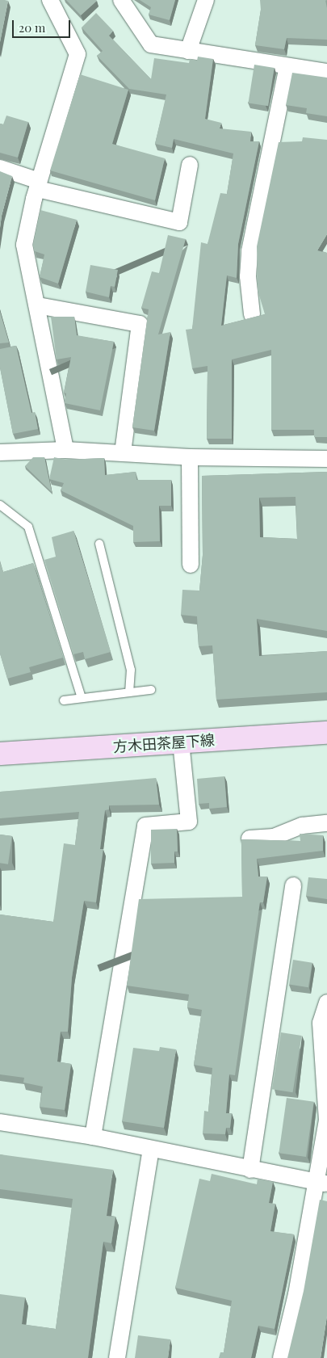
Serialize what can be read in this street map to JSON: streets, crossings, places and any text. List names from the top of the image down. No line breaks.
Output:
{"streets":{"street":["方木田茶屋下線"]},"scale_bar":"20 m"}
